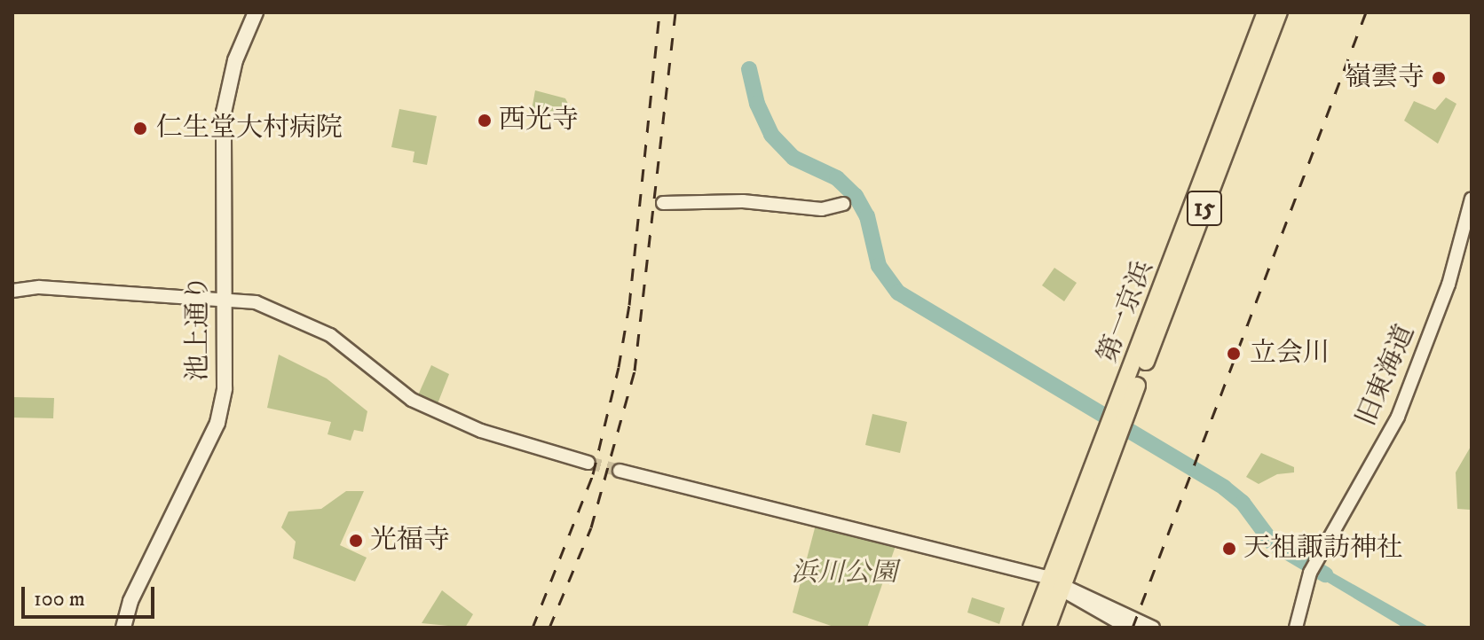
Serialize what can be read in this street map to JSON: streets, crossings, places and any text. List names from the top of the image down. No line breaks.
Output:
{"streets":{"highway":["15","第一京浜"],"main road":["池上通り"],"street":["旧東海道"]},"parks":["浜川公園"],"places":["嶺雲寺","西光寺","仁生堂大村病院","立会川","光福寺","天祖諏訪神社"],"scale_bar":"100 m"}
